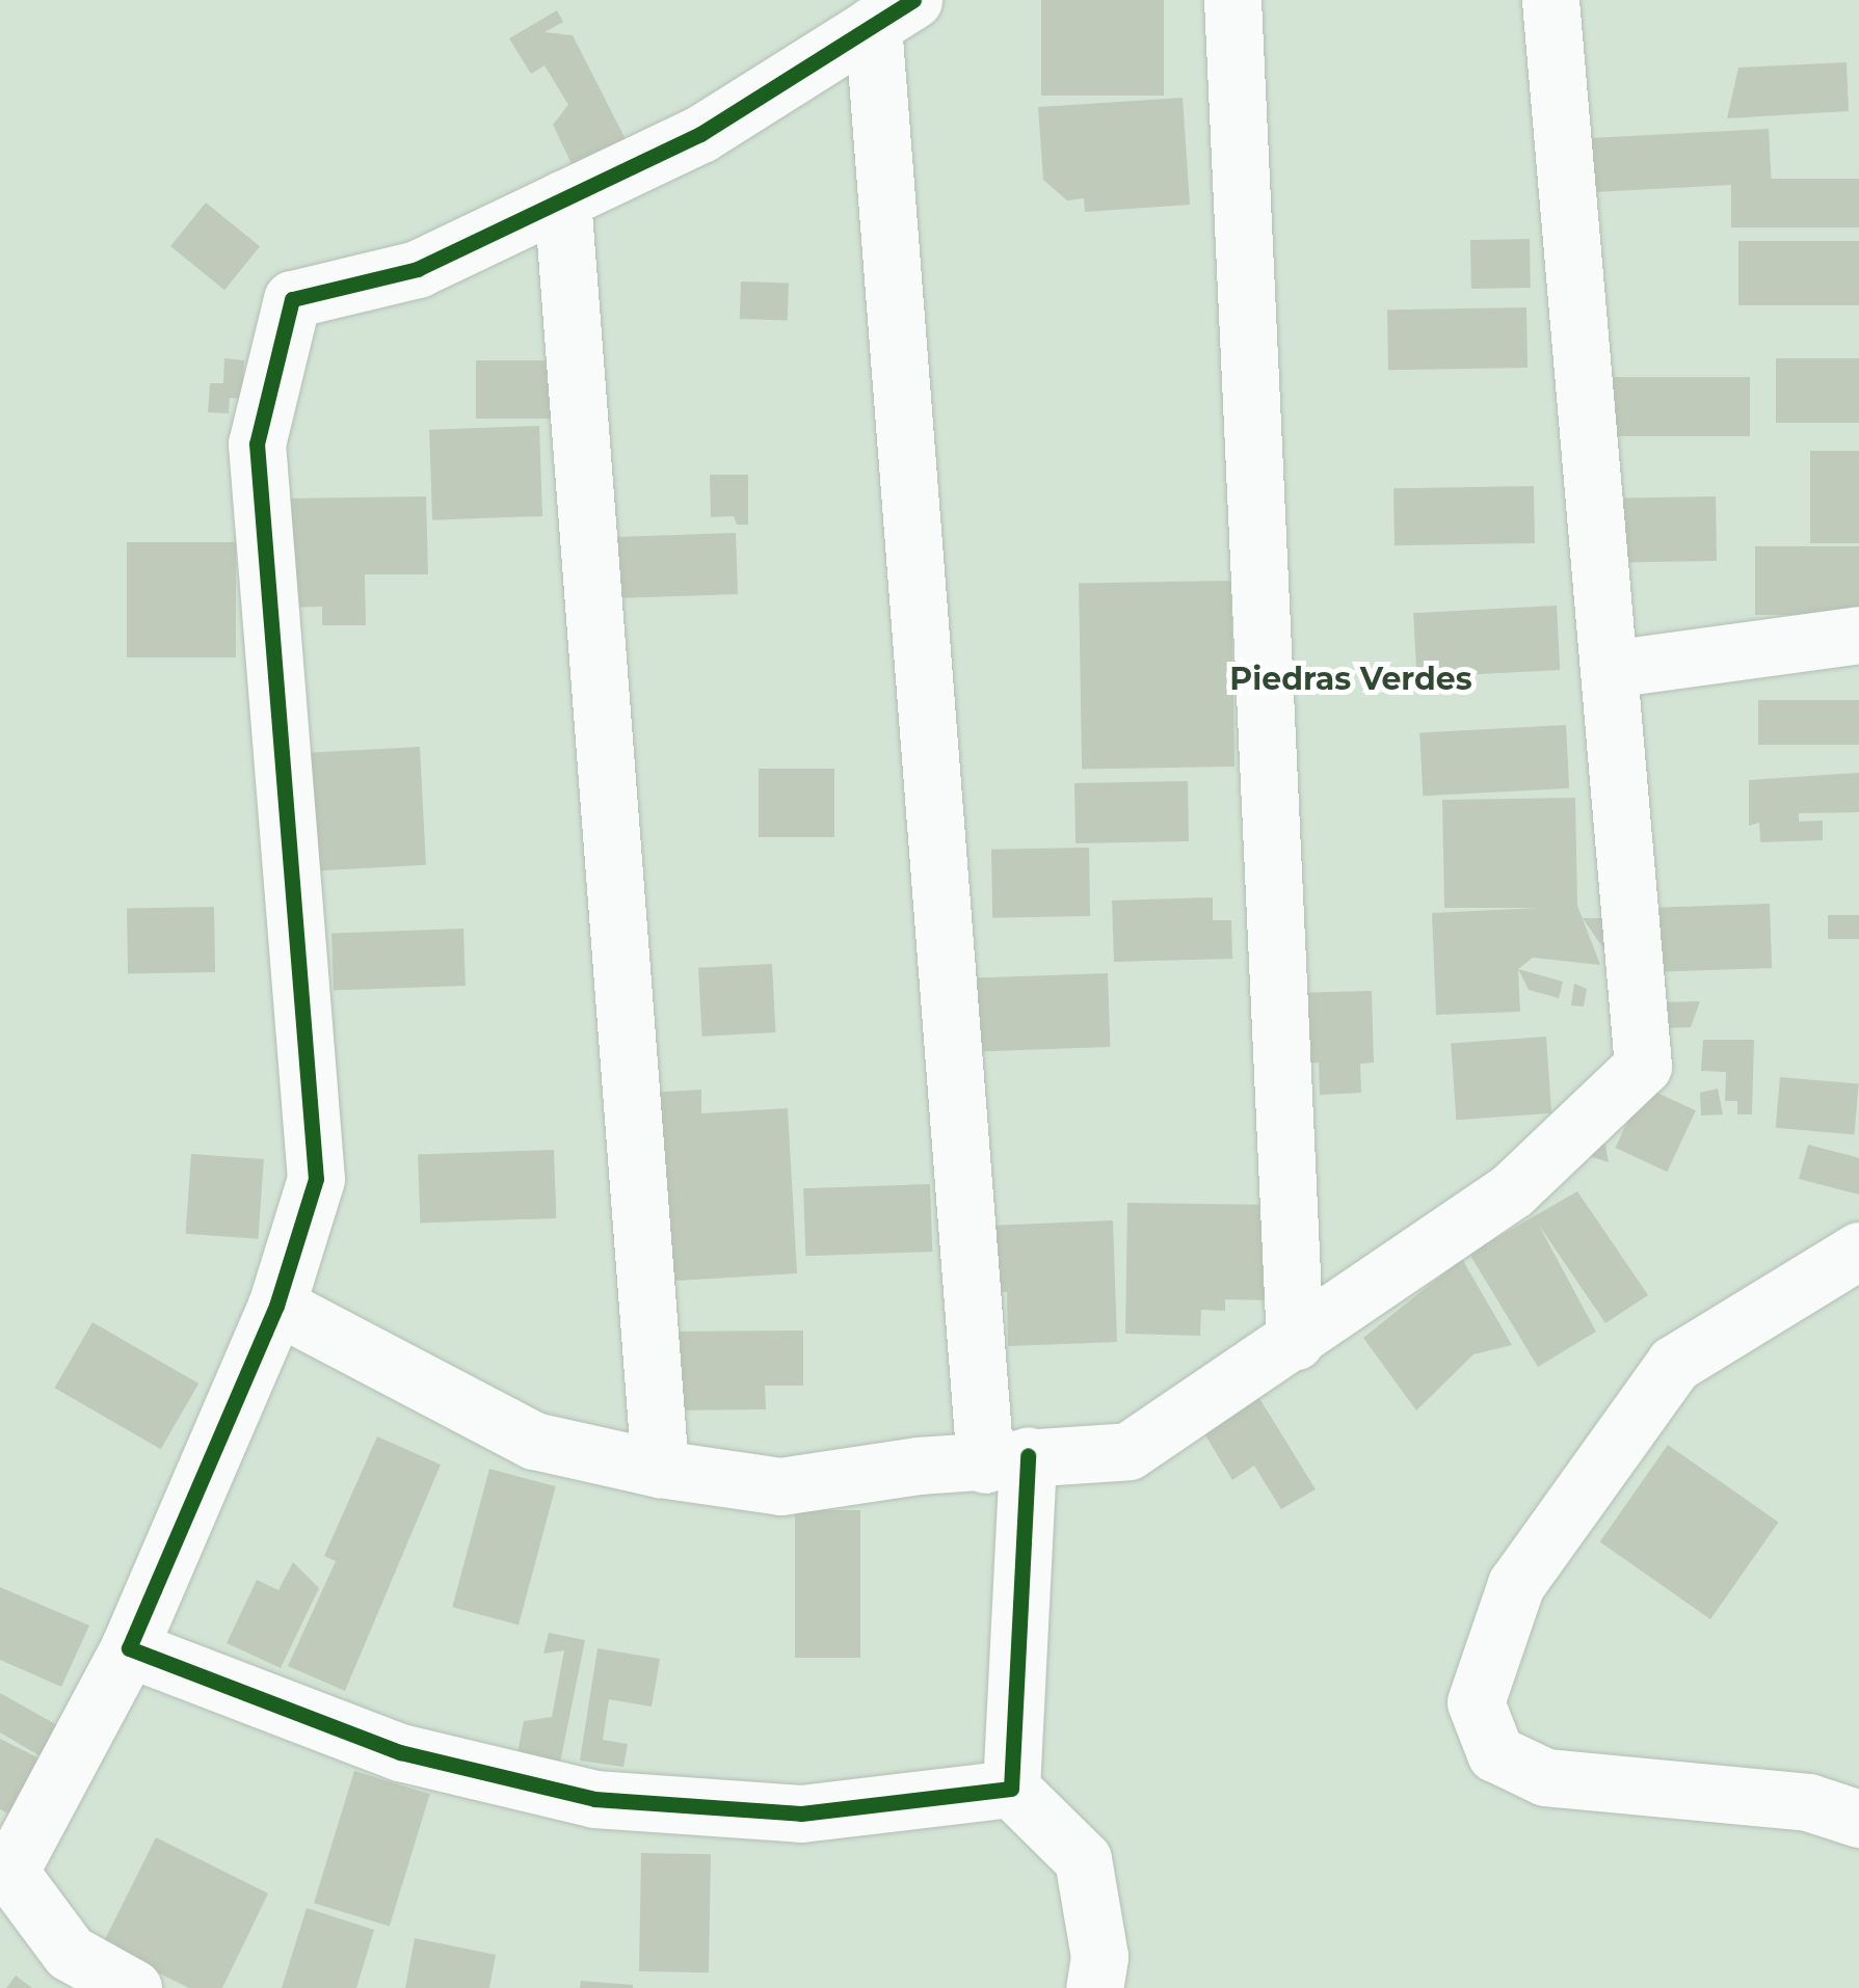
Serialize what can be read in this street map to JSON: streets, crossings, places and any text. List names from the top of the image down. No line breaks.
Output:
{"districts":["Piedras Verdes"]}
